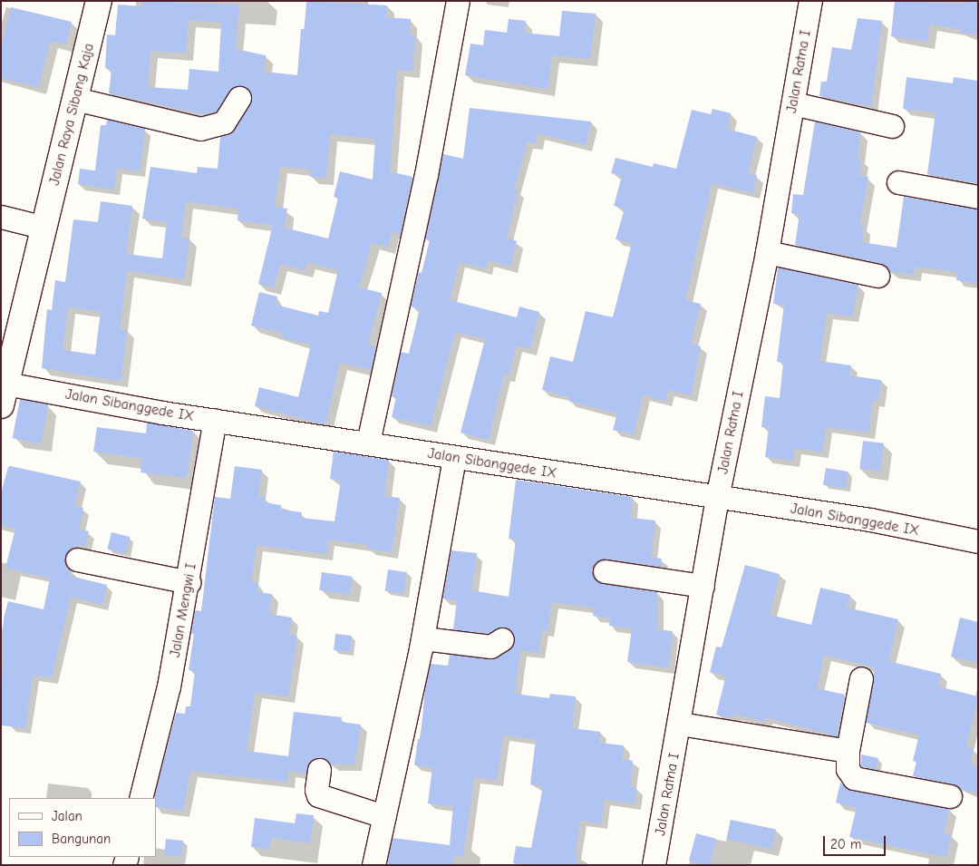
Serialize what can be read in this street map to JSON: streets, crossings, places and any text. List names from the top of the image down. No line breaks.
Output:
{"streets":{"main road":["Jalan Raya Sibang Kaja"],"street":["Jalan Ratna I","Jalan Sibanggede IX","Jalan Mengwi I"]},"crossings":[["Jalan Ratna I","Jalan Sibanggede IX"],["Jalan Raya Sibang Kaja","Jalan Sibanggede IX"],["Jalan Sibanggede IX","Jalan Mengwi I"]],"legend":["Jalan","Bangunan"],"scale_bar":"20 m"}
